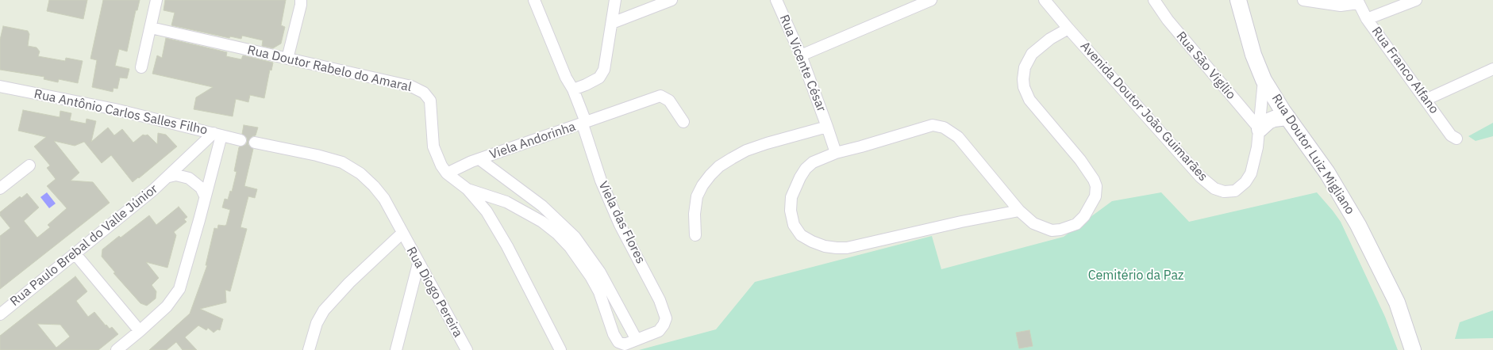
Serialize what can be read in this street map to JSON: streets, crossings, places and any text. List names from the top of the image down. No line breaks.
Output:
{"streets":{"main road":["Rua Doutor Luiz Migliano"],"street":["Rua Vicente César","Rua São Vigílio","Rua Doutor Rabelo do Amaral","Rua Franco Alfano","Avenida Doutor João Guimarães","Rua Antônio Carlos Salles Filho","Viela Andorinha","Viela das Flores","Rua Paulo Brebal do Valle Júnior","Rua Diogo Pereira"]},"crossings":[["Rua São Vigílio","Avenida Doutor João Guimarães"],["Rua Doutor Rabelo do Amaral","Viela Andorinha"],["Avenida Doutor João Guimarães","Rua Doutor Luiz Migliano"],["Rua Antônio Carlos Salles Filho","Rua Paulo Brebal do Valle Júnior"],["Viela Andorinha","Viela das Flores"]],"parks":["Cemitério da Paz"]}
